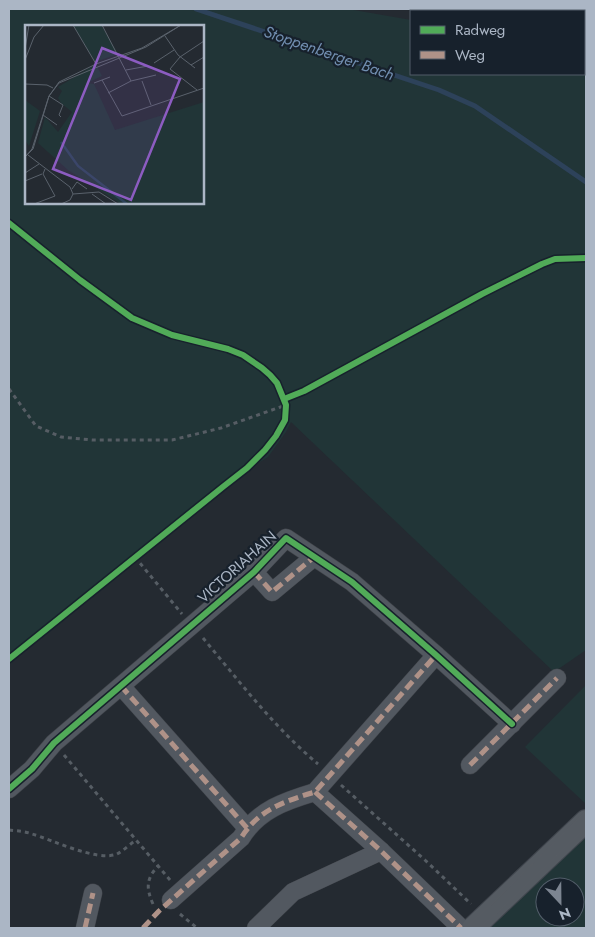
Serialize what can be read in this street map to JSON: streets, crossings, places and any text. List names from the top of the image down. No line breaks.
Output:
{"streets":{"street":["VICTORIAHAIN"]},"water":["Stoppenberger Bach"],"legend":["Radweg","Weg"],"north":"bottom"}
